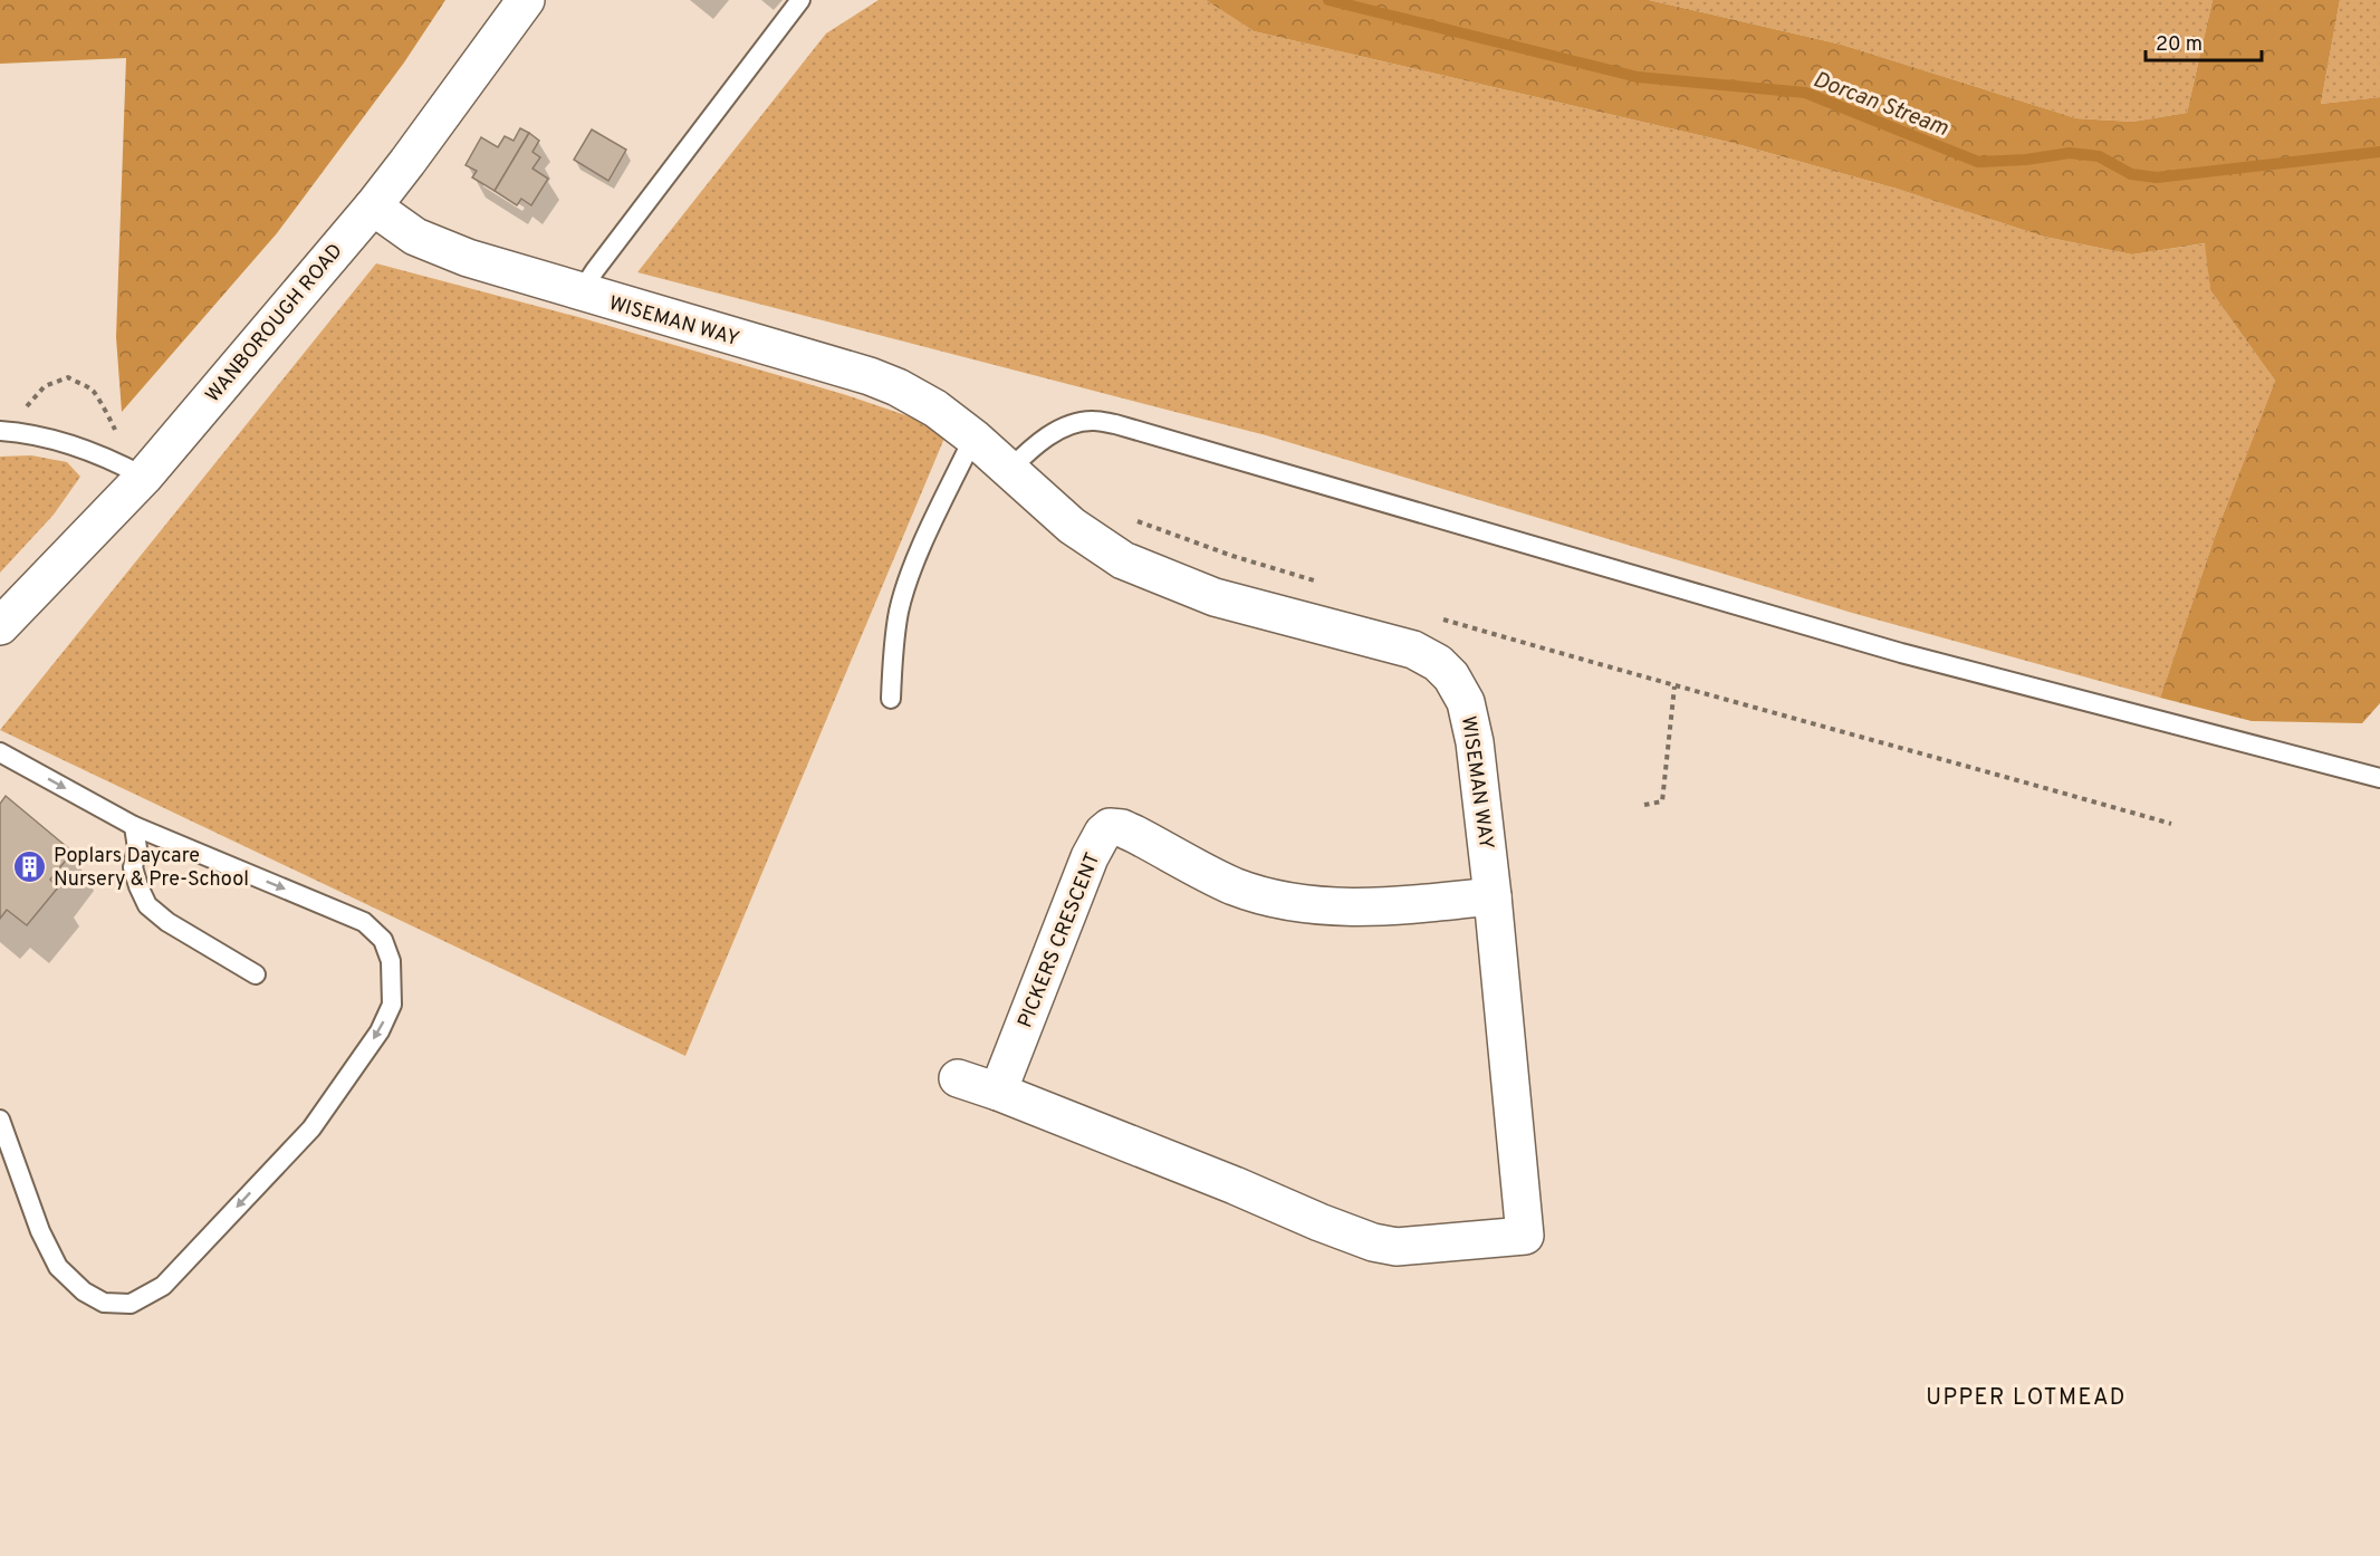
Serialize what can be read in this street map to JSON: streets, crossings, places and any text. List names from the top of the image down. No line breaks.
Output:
{"streets":{"street":["WISEMAN WAY","WANBOROUGH ROAD","PICKERS CRESCENT"]},"crossings":[["WISEMAN WAY","WANBOROUGH ROAD"],["WISEMAN WAY","PICKERS CRESCENT"]],"districts":["UPPER LOTMEAD"],"water":["Dorcan Stream"],"places":{"building":["Poplars Daycare Nursery & Pre-School"]},"scale_bar":"20 m"}
